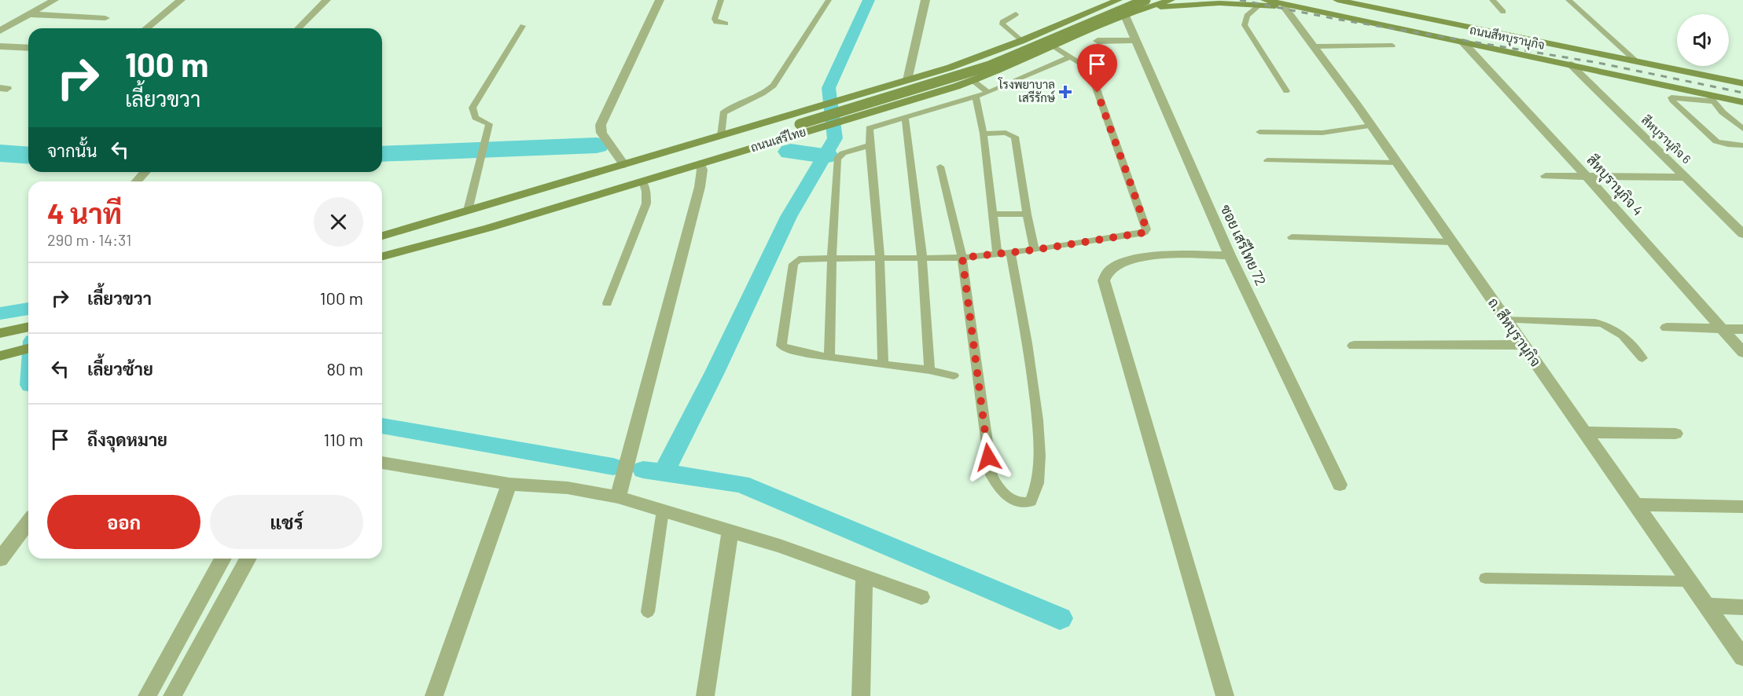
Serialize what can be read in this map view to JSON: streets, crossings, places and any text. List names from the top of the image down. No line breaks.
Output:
{"streets":{"main road":["ถนนสีหบุรานุกิจ","ถนนเสรีไทย"],"street":["สีหบุรานุกิจ 6","สีหบุรานุกิจ 4","ซอย เสรีไทย 72","ถ. สีหบุรานุกิจ"]},"crossings":[["ถนนสีหบุรานุกิจ","สีหบุรานุกิจ 6"],["ถนนสีหบุรานุกิจ","สีหบุรานุกิจ 4"],["ถนนเสรีไทย","ซอย เสรีไทย 72"]],"places":{"health":["โรงพยาบาล เสรีรักษ์"]},"page":{"turn":["100 m","เลี้ยวขวา"],"then":"จากนั้น","heading":["4 นาที","290 m · 14:31"],"list":[{"name":"เลี้ยวขวา","value":"100 m"},{"name":"เลี้ยวซ้าย","value":"80 m"},{"name":"ถึงจุดหมาย","value":"110 m"}],"buttons":["ออก","แชร์"]}}
